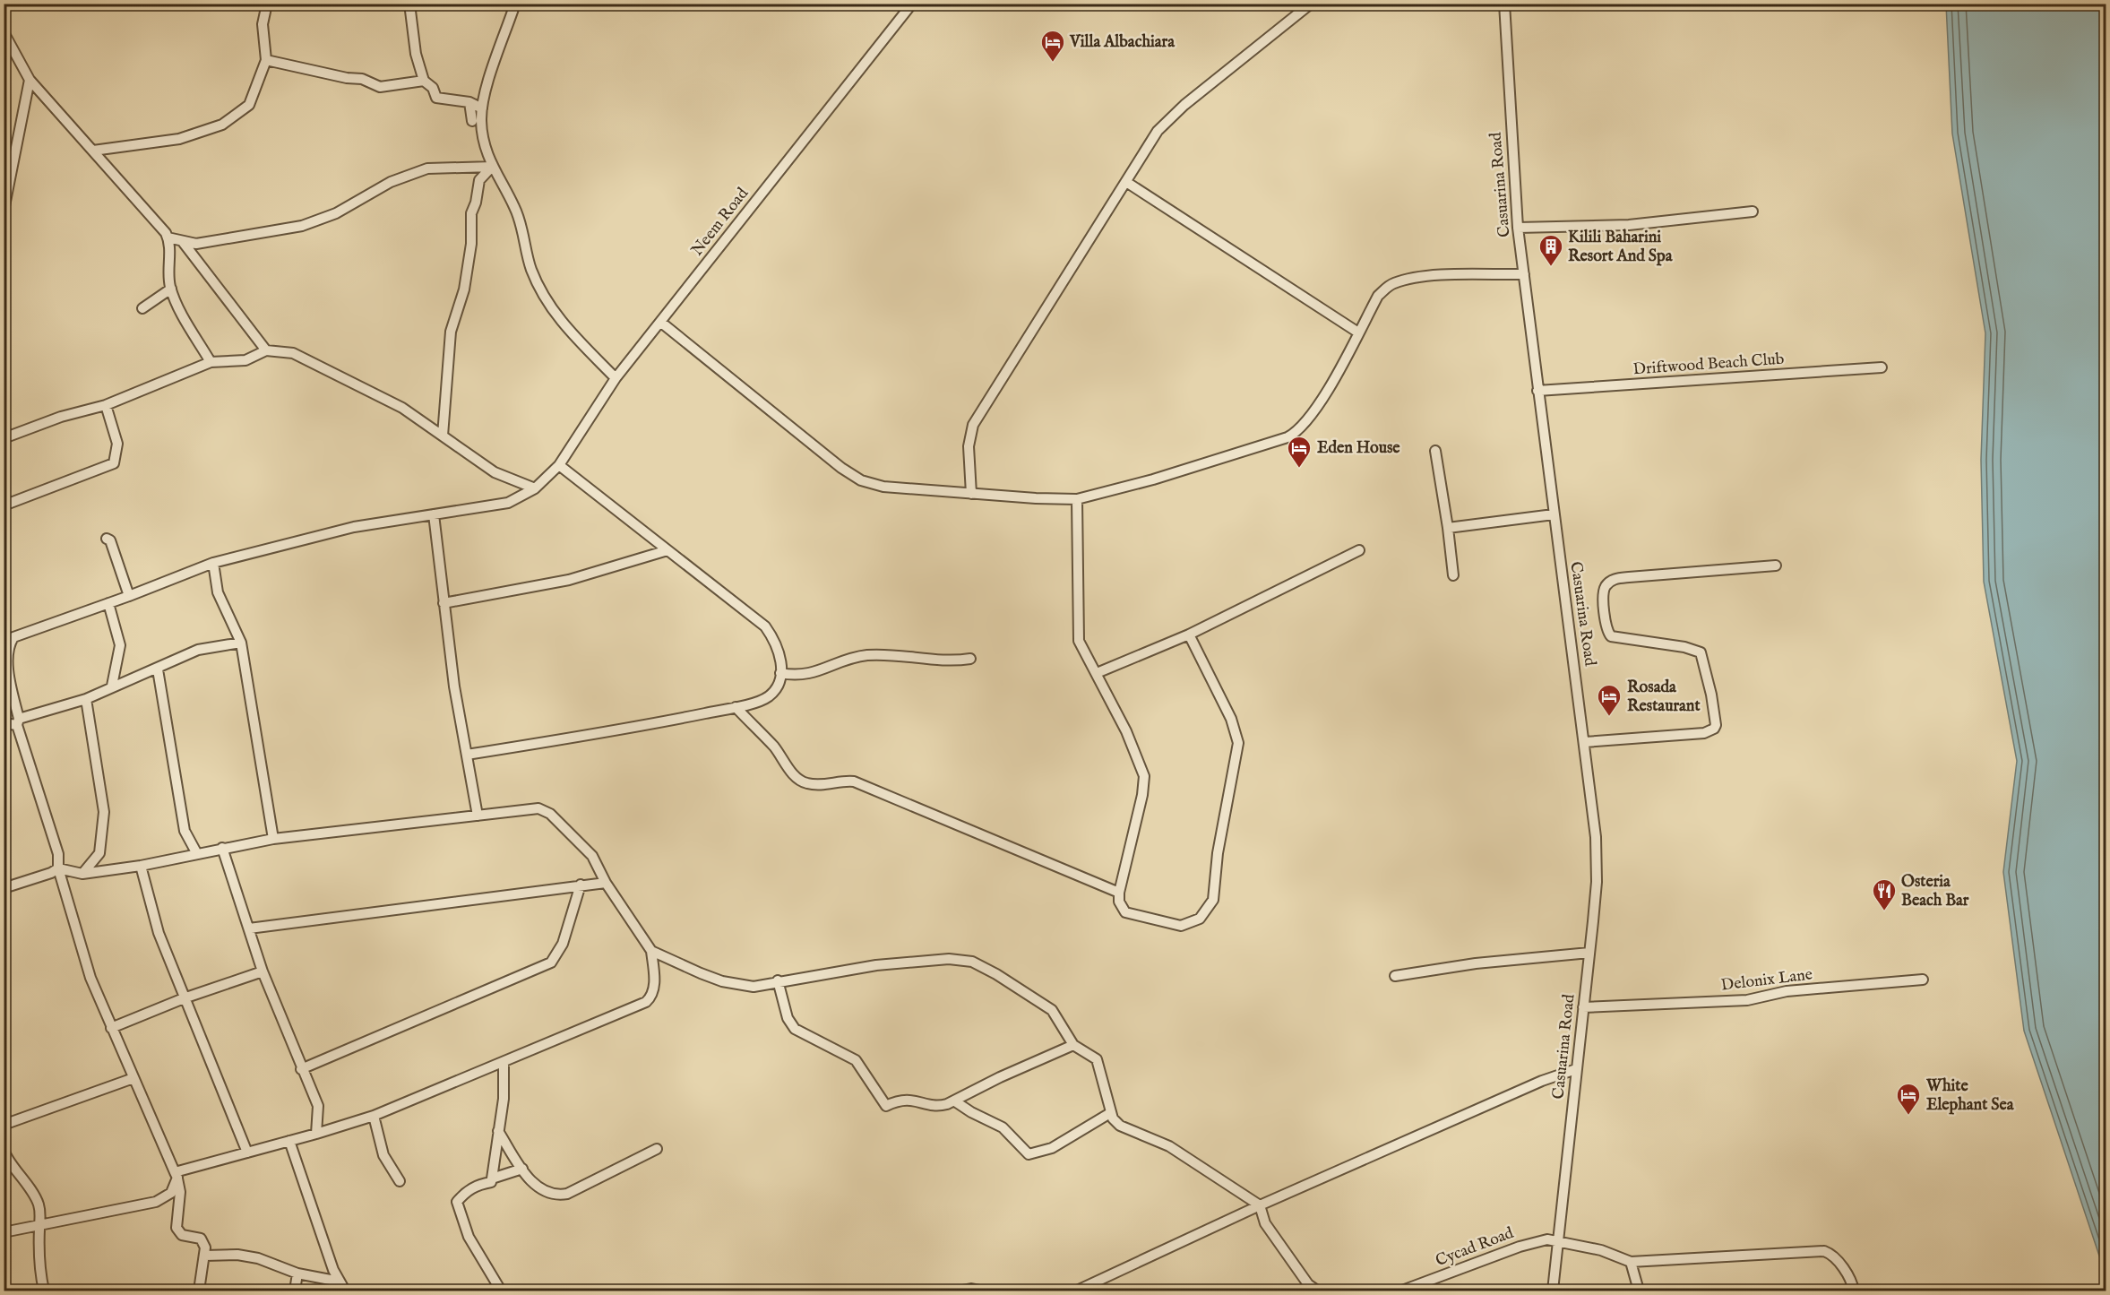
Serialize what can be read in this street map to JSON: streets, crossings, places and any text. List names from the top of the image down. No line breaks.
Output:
{"streets":{"street":["Casuarina Road","Neem Road","Driftwood Beach Club","Delonix Lane","Cycad Road"]},"crossings":[["Casuarina Road","Driftwood Beach Club"],["Casuarina Road","Delonix Lane"],["Casuarina Road","Cycad Road"]],"places":{"hotel":["Villa Albachiara","Eden House","Rosada Restaurant","White Elephant Sea"],"building":["Kilili Baharini Resort And Spa"],"restaurant":["Osteria Beach Bar"]}}
